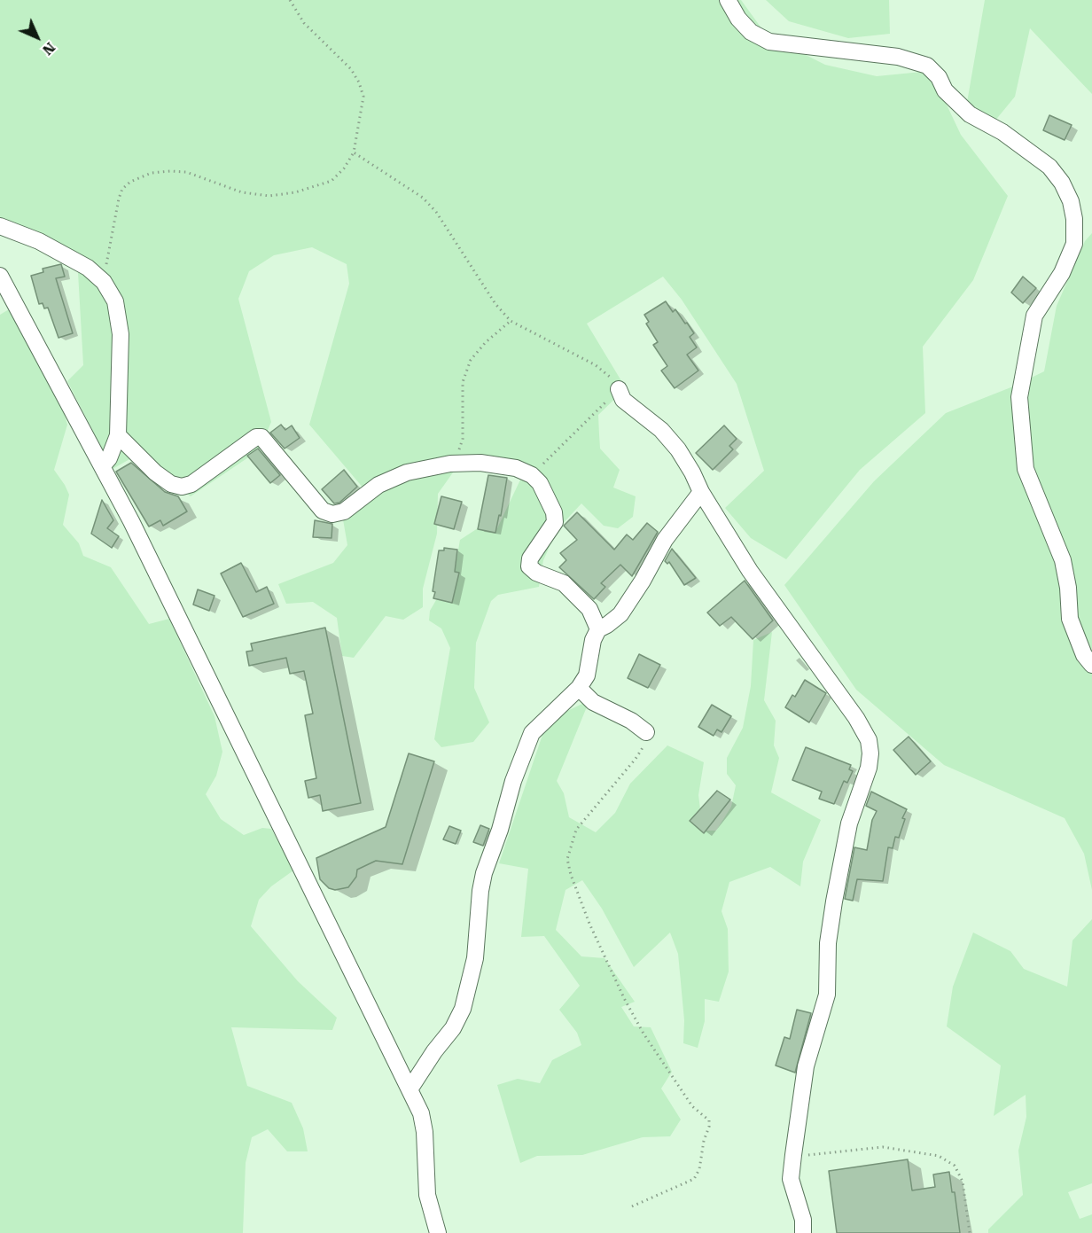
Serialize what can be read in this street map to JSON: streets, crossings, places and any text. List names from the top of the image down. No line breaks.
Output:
{"north":"bottom right"}
